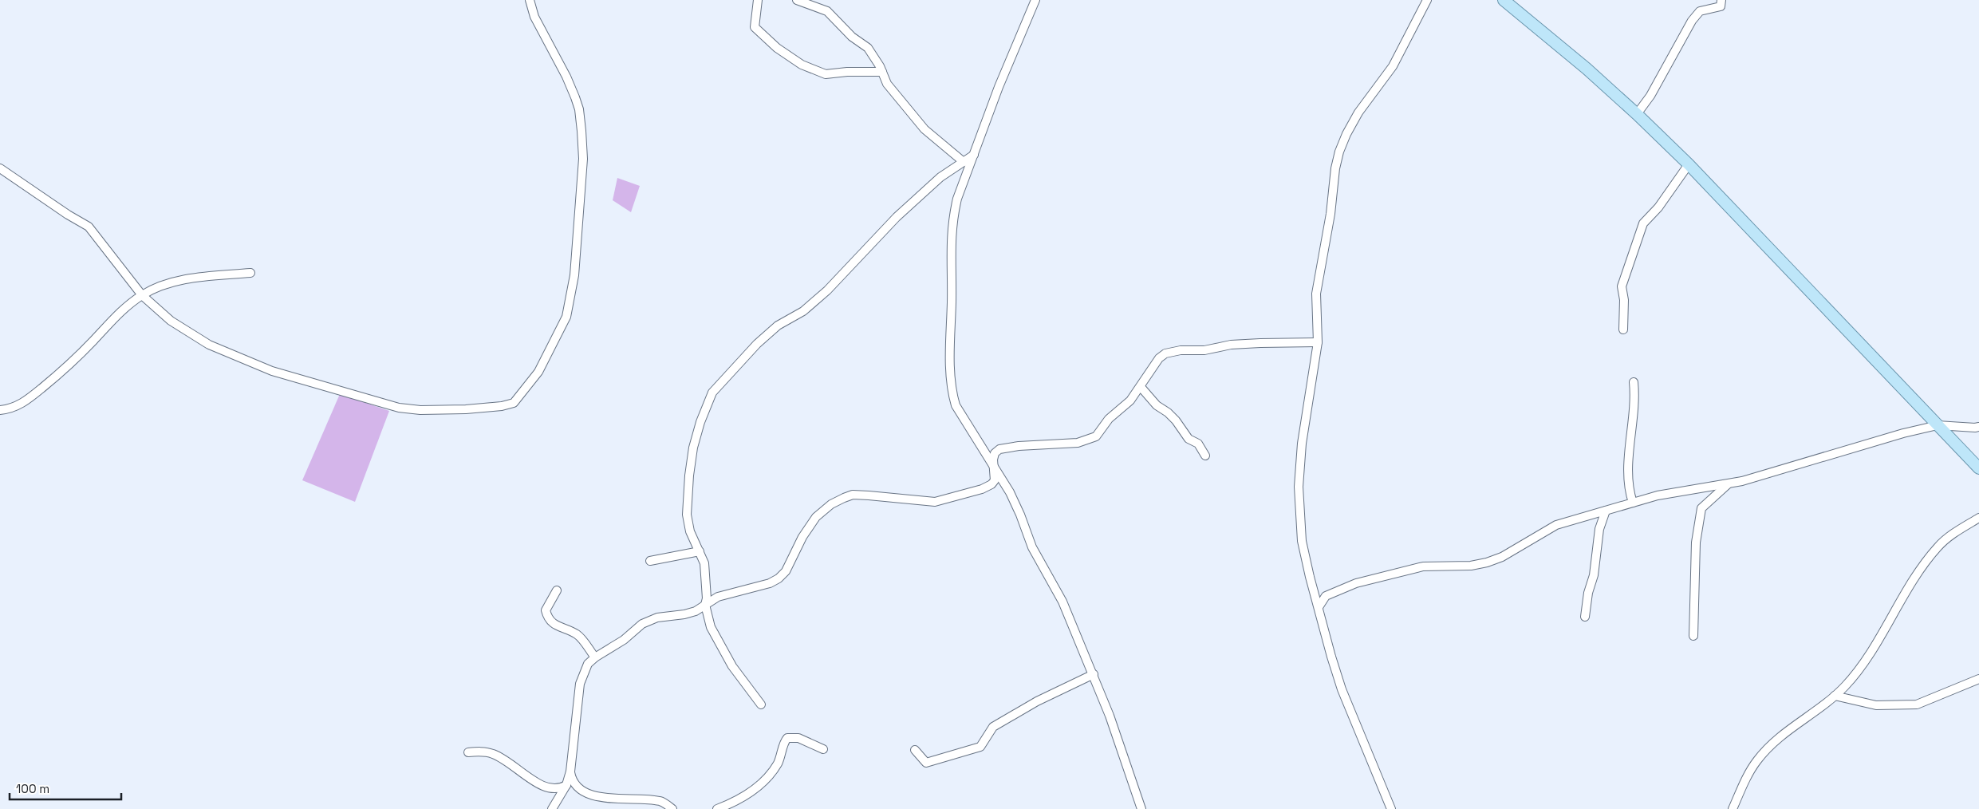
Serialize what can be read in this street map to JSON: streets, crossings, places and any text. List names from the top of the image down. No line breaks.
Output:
{"scale_bar":"100 m"}
